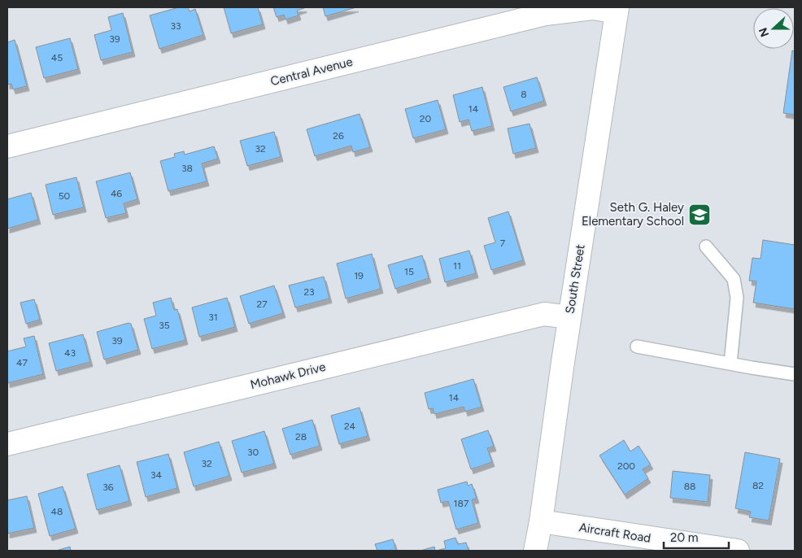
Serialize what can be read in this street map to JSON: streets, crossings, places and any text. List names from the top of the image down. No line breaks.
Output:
{"streets":{"street":["Central Avenue","South Street","Mohawk Drive","Aircraft Road"]},"crossings":[["Central Avenue","South Street"],["South Street","Mohawk Drive"],["South Street","Aircraft Road"]],"places":{"school or university":["Seth G. Haley Elementary School"]},"house_numbers":["33","39","45","8","14","20","26","32","38","46","50","7","11","15","19","23","27","31","35","39","43","47","14","24","28","30","32","200","34","82","88","36","187","48"],"scale_bar":"20 m","north":"left"}
